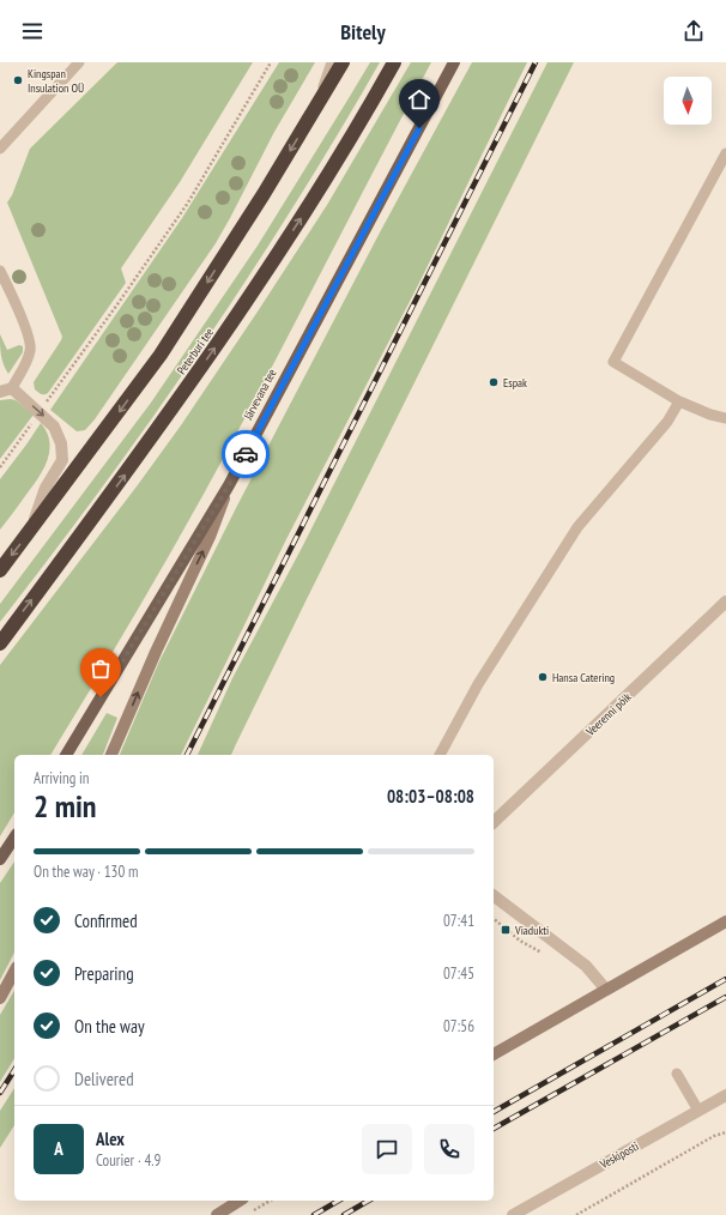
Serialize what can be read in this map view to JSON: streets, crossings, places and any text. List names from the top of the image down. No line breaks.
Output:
{"streets":{"highway":["Peterburi tee"],"main road":["Järvevana tee"],"street":["Veerenni põik","Veskiposti"]},"places":{"other":["Kingspan Insulation OÜ","Espak","Hansa Catering"],"transit":["Viadukti"]},"north":"bottom","page":{"header":"Bitely","heading":["2 min","Arriving in","08:03–08:08"],"panel":["Alex","Courier · 4.9"],"bar":"On the way · 130 m","list":[["Confirmed","07:41"],["Preparing","07:45"],["On the way","07:56"],"Delivered"],"round":"A"}}
